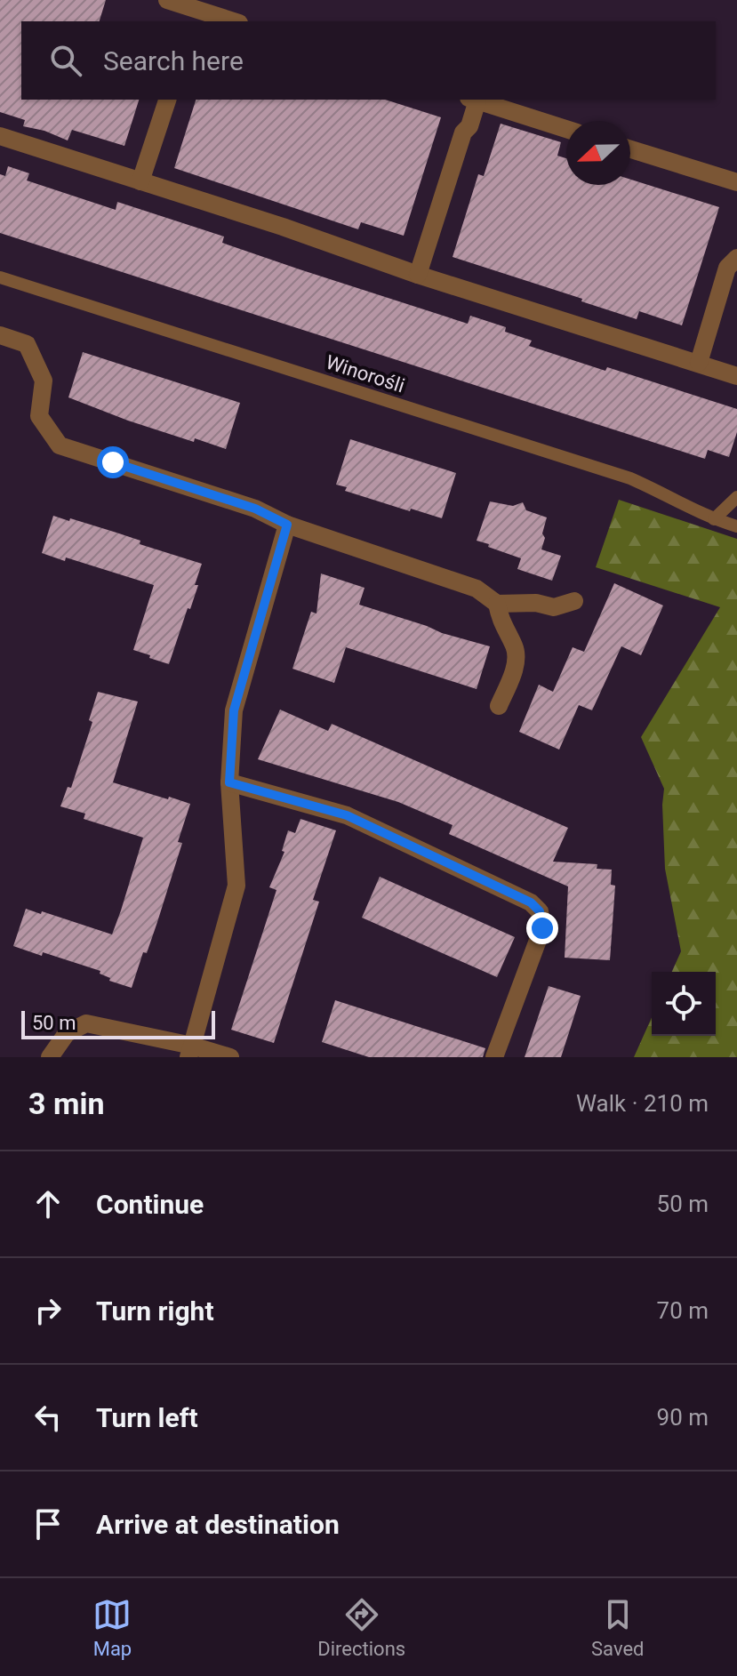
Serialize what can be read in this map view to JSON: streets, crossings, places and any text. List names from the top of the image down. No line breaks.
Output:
{"streets":{"lane":["Winorośli"]},"scale_bar":"50 m","north":"left","page":{"search":"Search here","scale":"50 m","heading":["3 min","Walk · 210 m"],"list":[["Continue","50 m"],["Turn right","70 m"],["Turn left","90 m"],"Arrive at destination"],"nav":["Map","Directions","Saved"]}}
